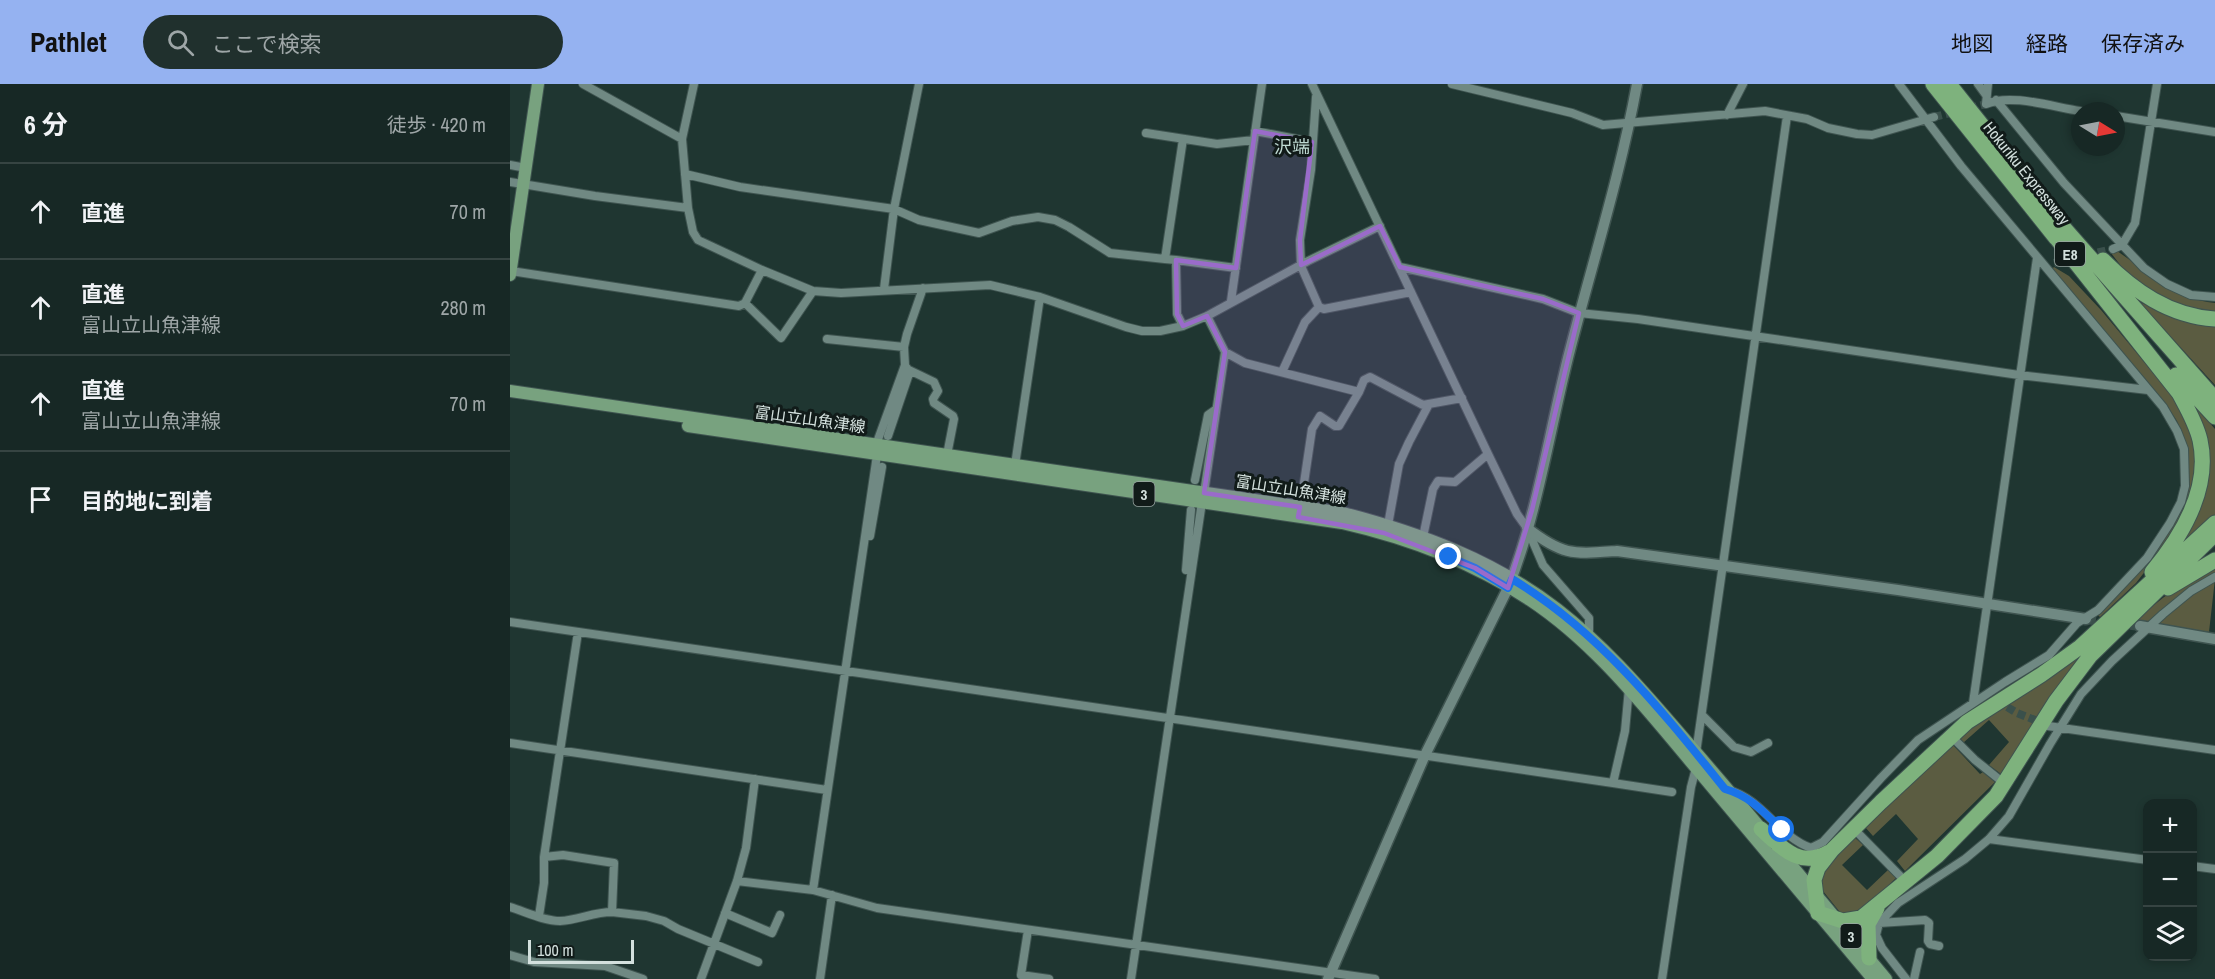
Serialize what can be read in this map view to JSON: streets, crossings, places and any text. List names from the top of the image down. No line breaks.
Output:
{"streets":{"highway":["Hokuriku Expressway","E8"],"main road":["富山立山魚津線","3"]},"districts":["沢端"],"scale_bar":"100 m","north":"right","page":{"header":"Pathlet","search":"ここで検索","nav":["地図","経路","保存済み"],"heading":["6 分","徒歩 · 420 m"],"list":[["直進","70 m"],["直進","富山立山魚津線","280 m"],["直進","富山立山魚津線","70 m"],"目的地に到着"],"map_buttons":["+","−"],"scale":"100 m"}}
